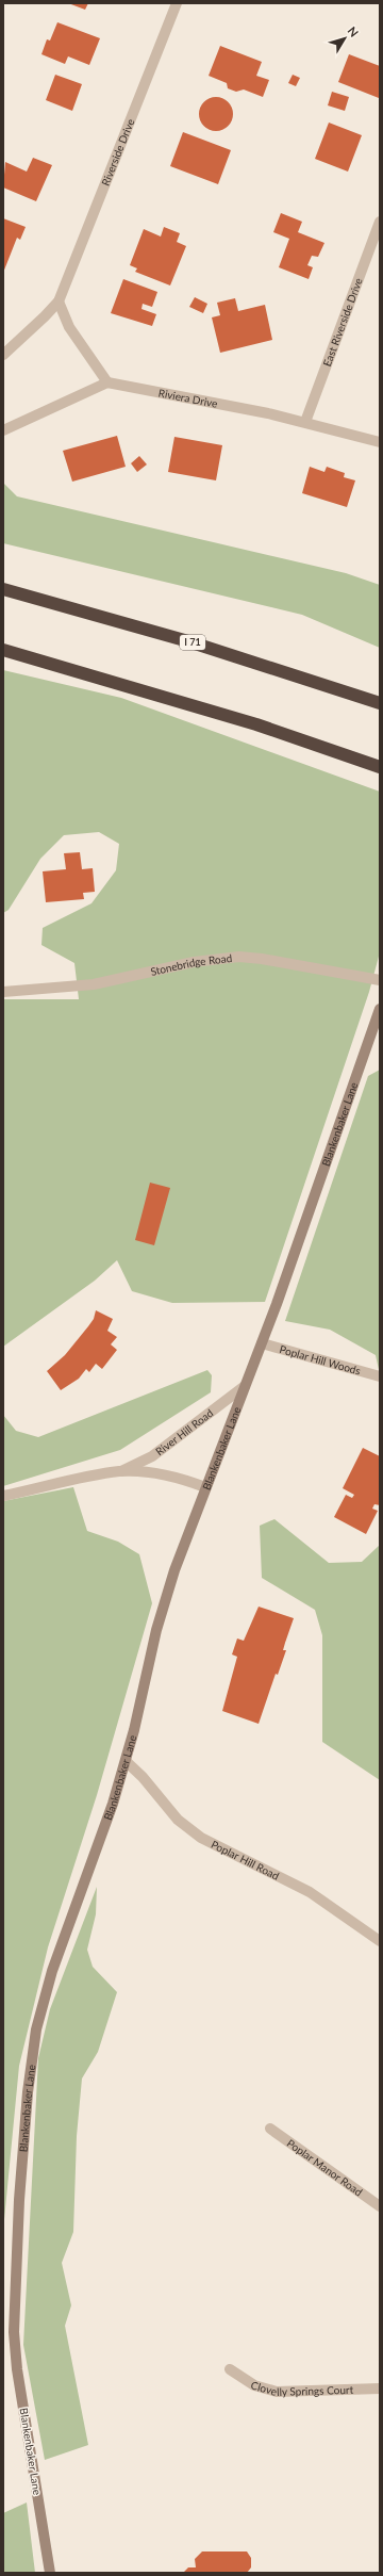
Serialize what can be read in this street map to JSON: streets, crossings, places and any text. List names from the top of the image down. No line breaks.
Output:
{"streets":{"highway":["I 71"],"street":["Riverside Drive","East Riverside Drive","Riviera Drive","Stonebridge Road","Blankenbaker Lane","Poplar Hill Woods","River Hill Road","Poplar Hill Road","Poplar Manor Road","Clovelly Springs Court"]},"crossings":[["East Riverside Drive","Riviera Drive"],["Blankenbaker Lane","Poplar Hill Woods"],["Blankenbaker Lane","River Hill Road"],["Blankenbaker Lane","Poplar Hill Road"]],"north":"top right"}
